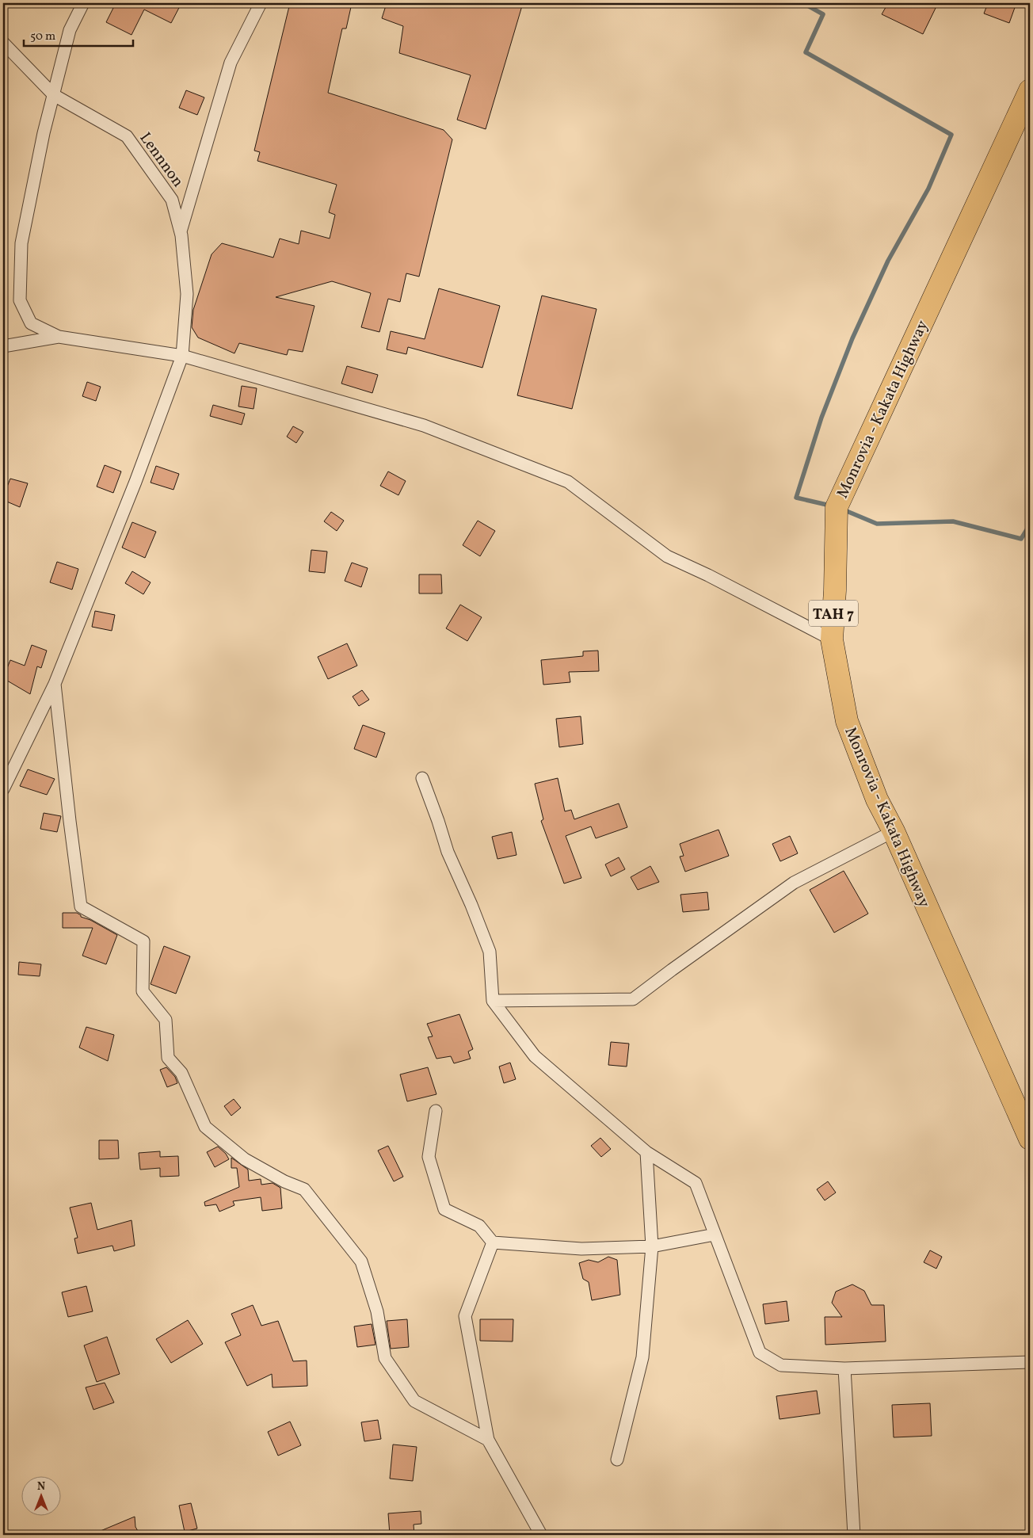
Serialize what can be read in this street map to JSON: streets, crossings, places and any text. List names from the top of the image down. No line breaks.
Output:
{"streets":{"highway":["Monrovia - Kakata Highway","TAH 7"],"street":["Lennnon"]},"scale_bar":"50 m","north":"top"}
